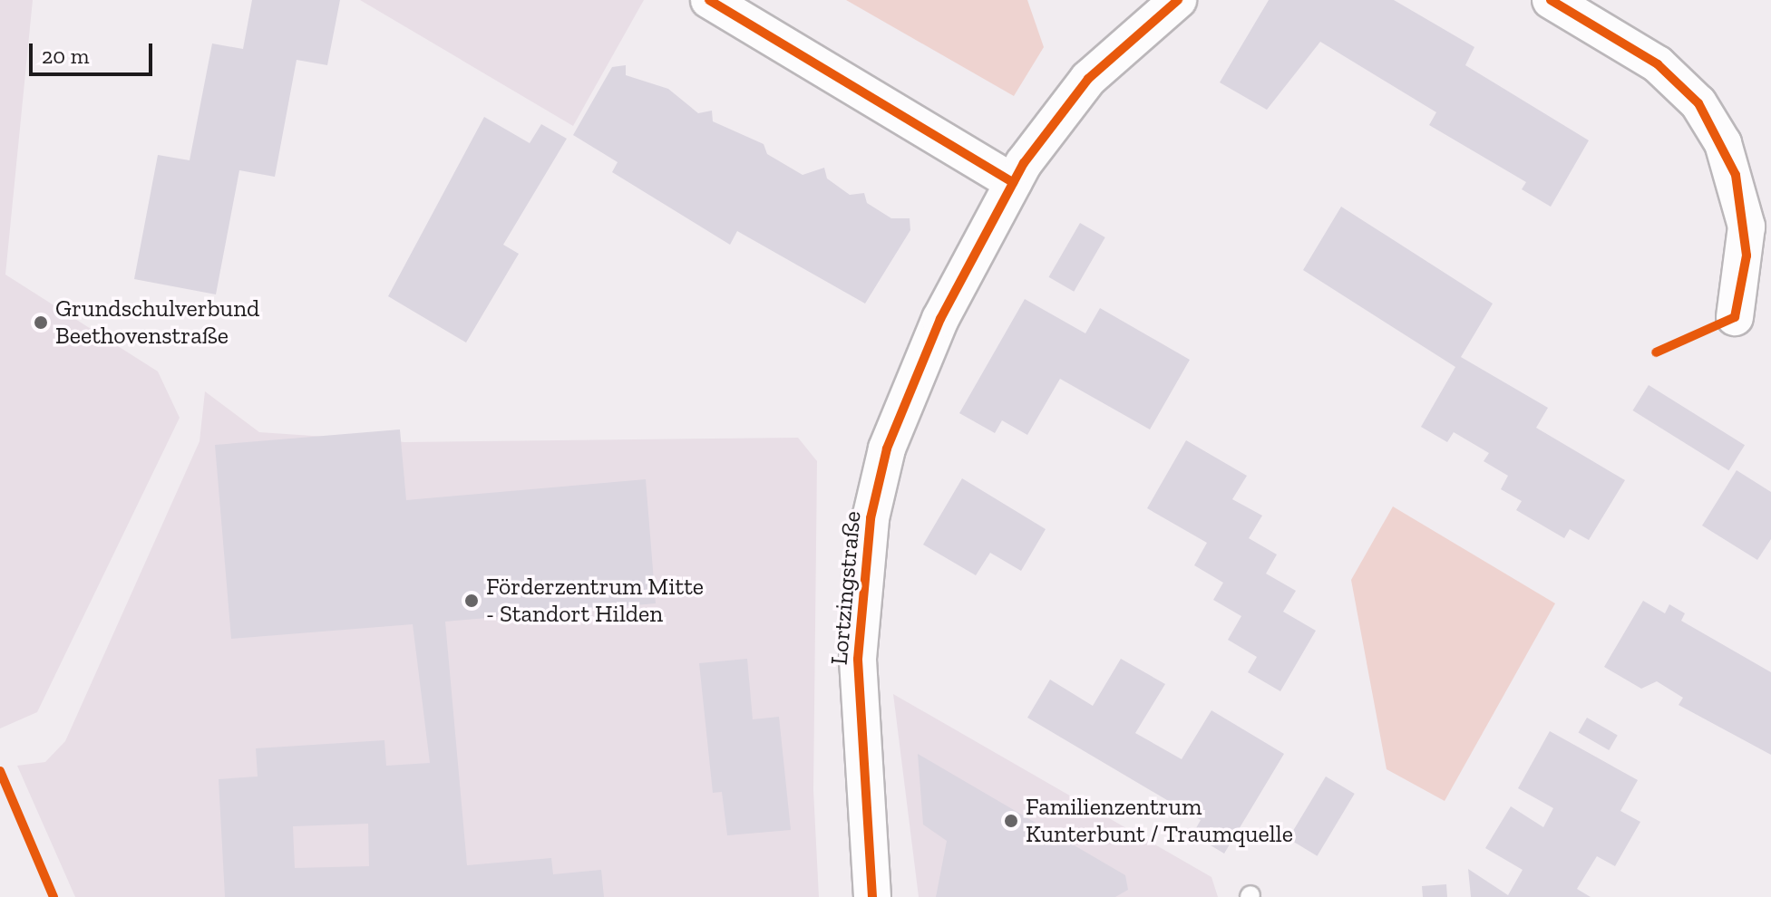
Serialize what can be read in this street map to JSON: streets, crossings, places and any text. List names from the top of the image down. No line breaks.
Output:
{"streets":{"street":["Lortzingstraße"]},"places":["Grundschulverbund Beethovenstraße","Förderzentrum Mitte - Standort Hilden","Familienzentrum Kunterbunt / Traumquelle"],"scale_bar":"20 m"}
